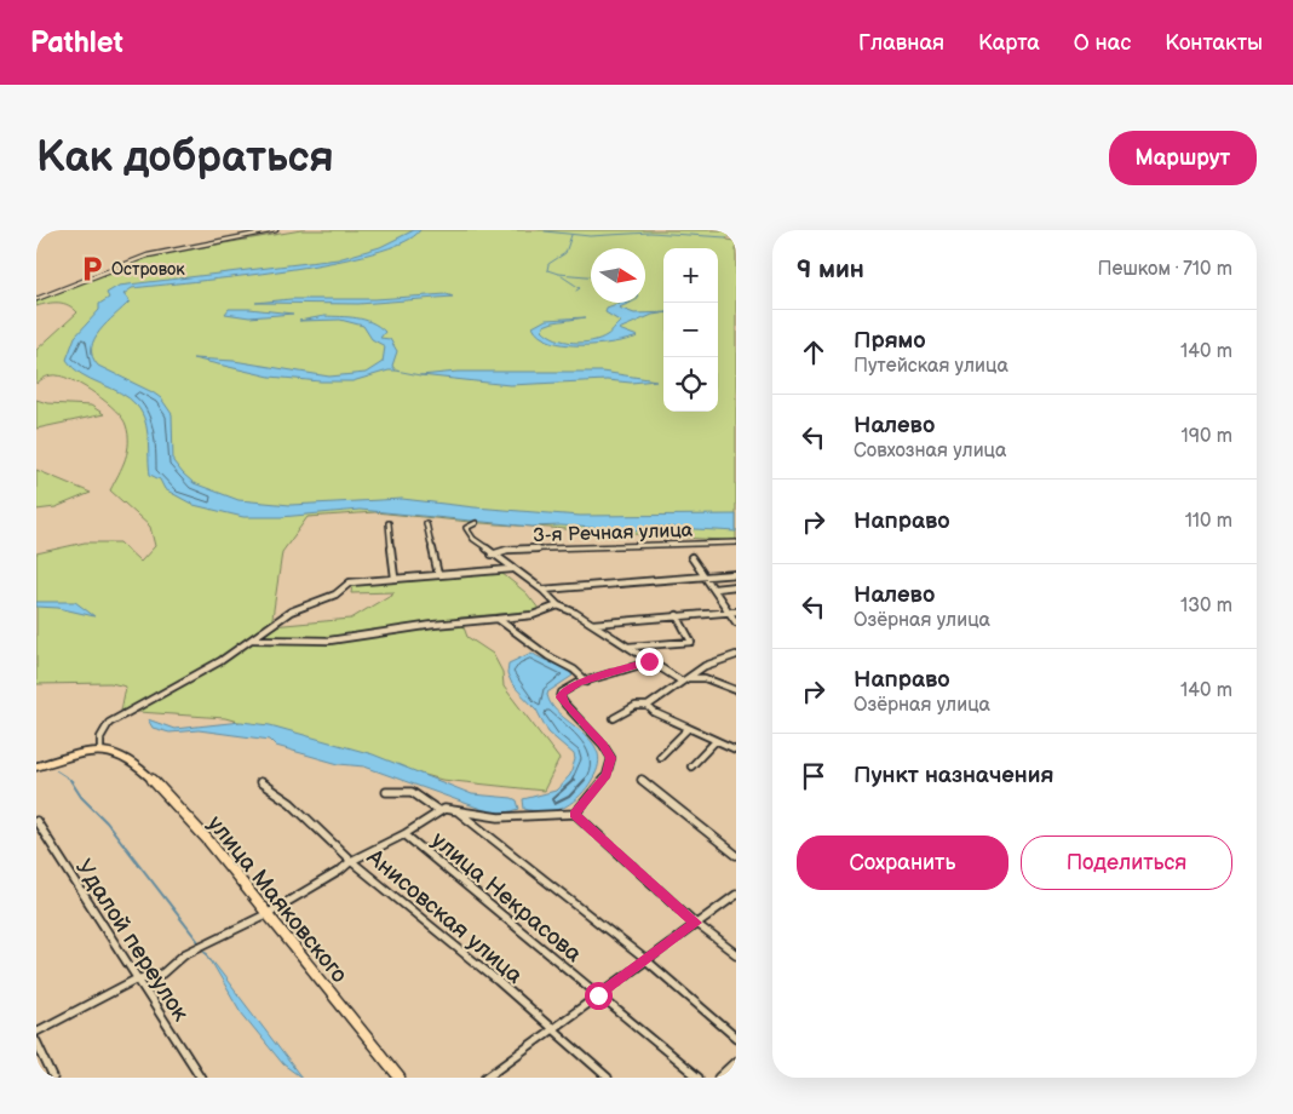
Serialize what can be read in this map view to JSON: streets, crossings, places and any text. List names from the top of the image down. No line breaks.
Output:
{"streets":{"main road":["улица Маяковского"],"street":["3-я Речная улица","улица Некрасова","Анисовская улица","Удалой переулок"]},"places":{"parking":["Островок"]},"north":"right","page":{"header":"Pathlet","nav":["Главная","Карта","О нас","Контакты"],"buttons":["Маршрут",["Сохранить","Поделиться"]],"title":"Как добраться","heading":["9 мин","Пешком · 710 m"],"map_buttons":["+","−"],"list":[["Прямо","Путейская улица","140 m"],["Налево","Совхозная улица","190 m"],["Направо","110 m"],["Налево","Озёрная улица","130 m"],["Направо","Озёрная улица","140 m"],"Пункт назначения"]}}
